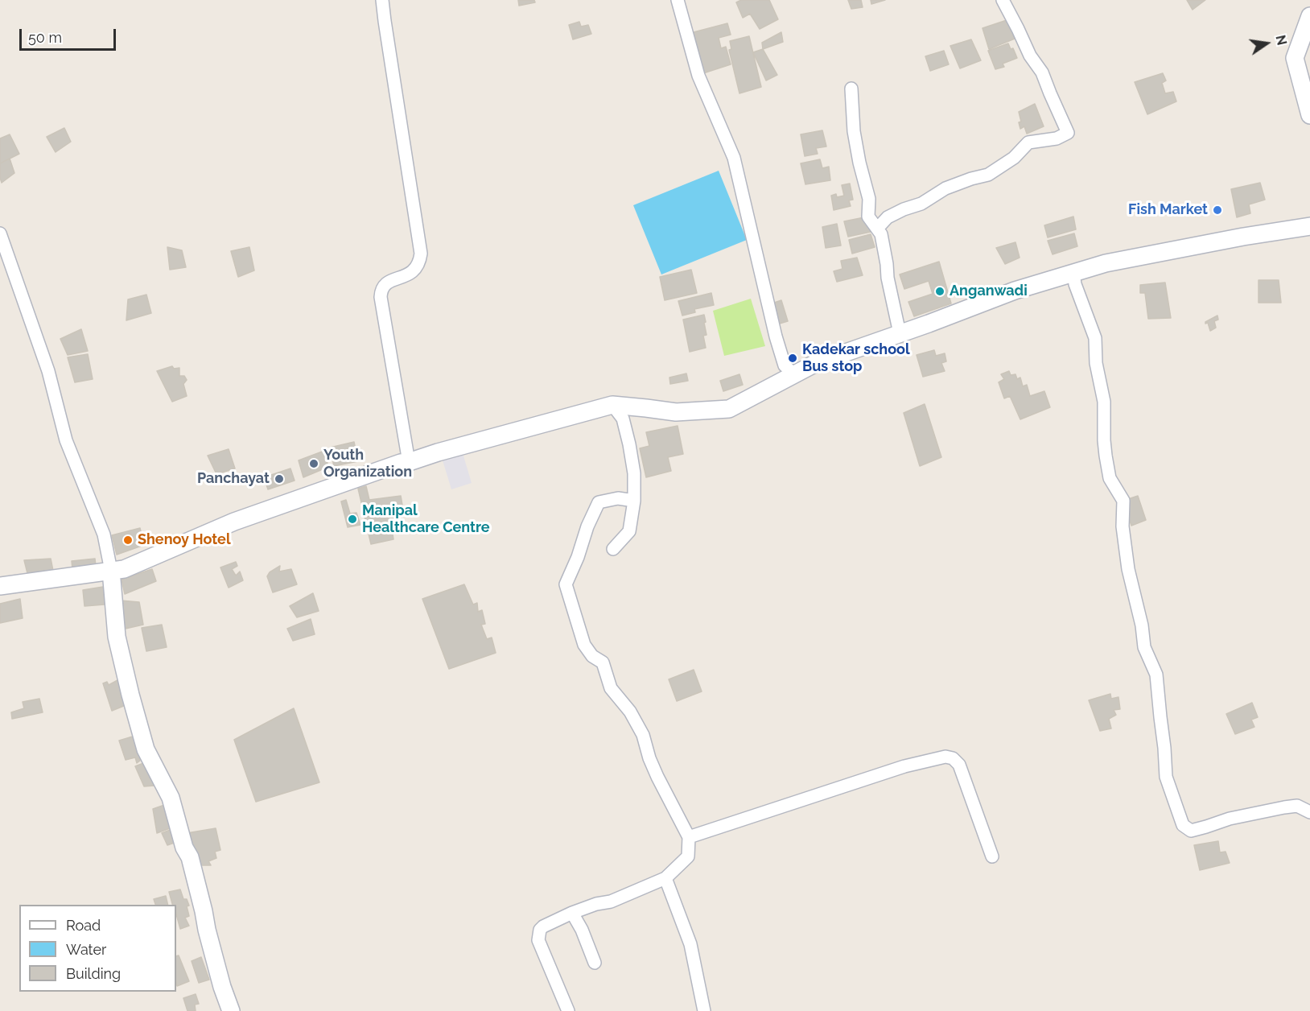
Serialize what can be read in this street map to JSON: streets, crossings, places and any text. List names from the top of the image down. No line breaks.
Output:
{"places":["Fish Market","Anganwadi","Kadekar school Bus stop","Youth Organization","Panchayat","Manipal Healthcare Centre","Shenoy Hotel"],"legend":["Road","Water","Building"],"scale_bar":"50 m","north":"right"}
